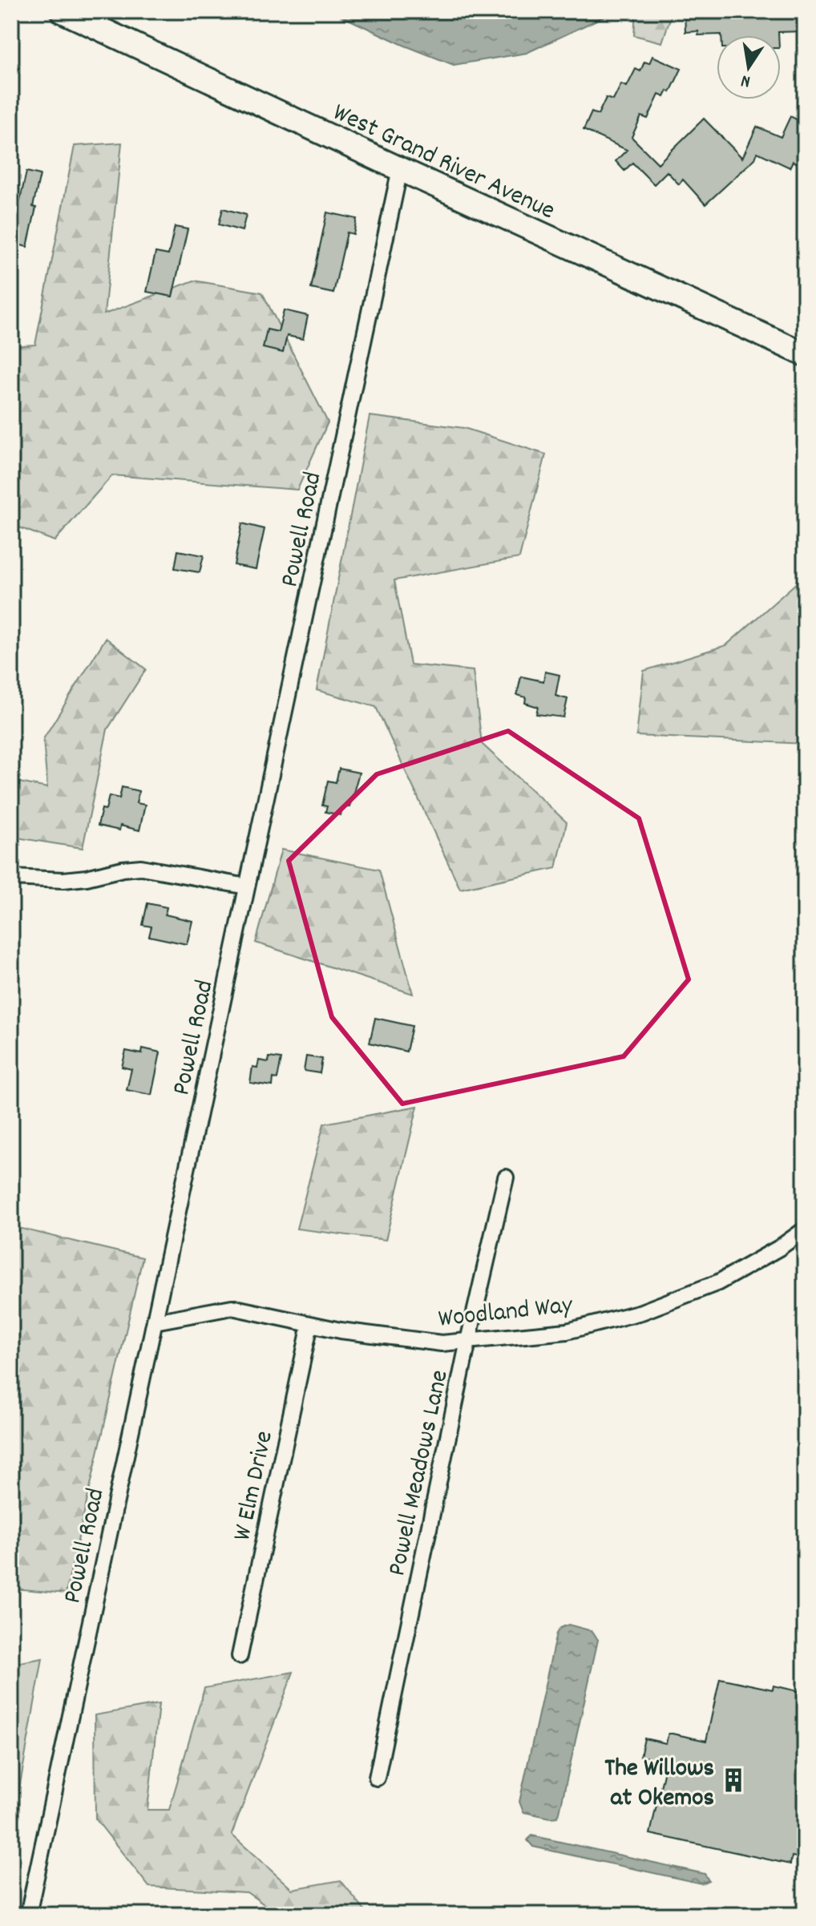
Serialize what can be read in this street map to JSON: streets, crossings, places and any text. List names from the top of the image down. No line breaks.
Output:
{"streets":{"main road":["West Grand River Avenue"],"street":["Powell Road","Woodland Way","Powell Meadows Lane","W Elm Drive"]},"crossings":[["West Grand River Avenue","Powell Road"],["Powell Road","Woodland Way"],["Woodland Way","Powell Meadows Lane"],["Woodland Way","W Elm Drive"]],"places":{"building":["The Willows at Okemos"]},"north":"bottom"}
